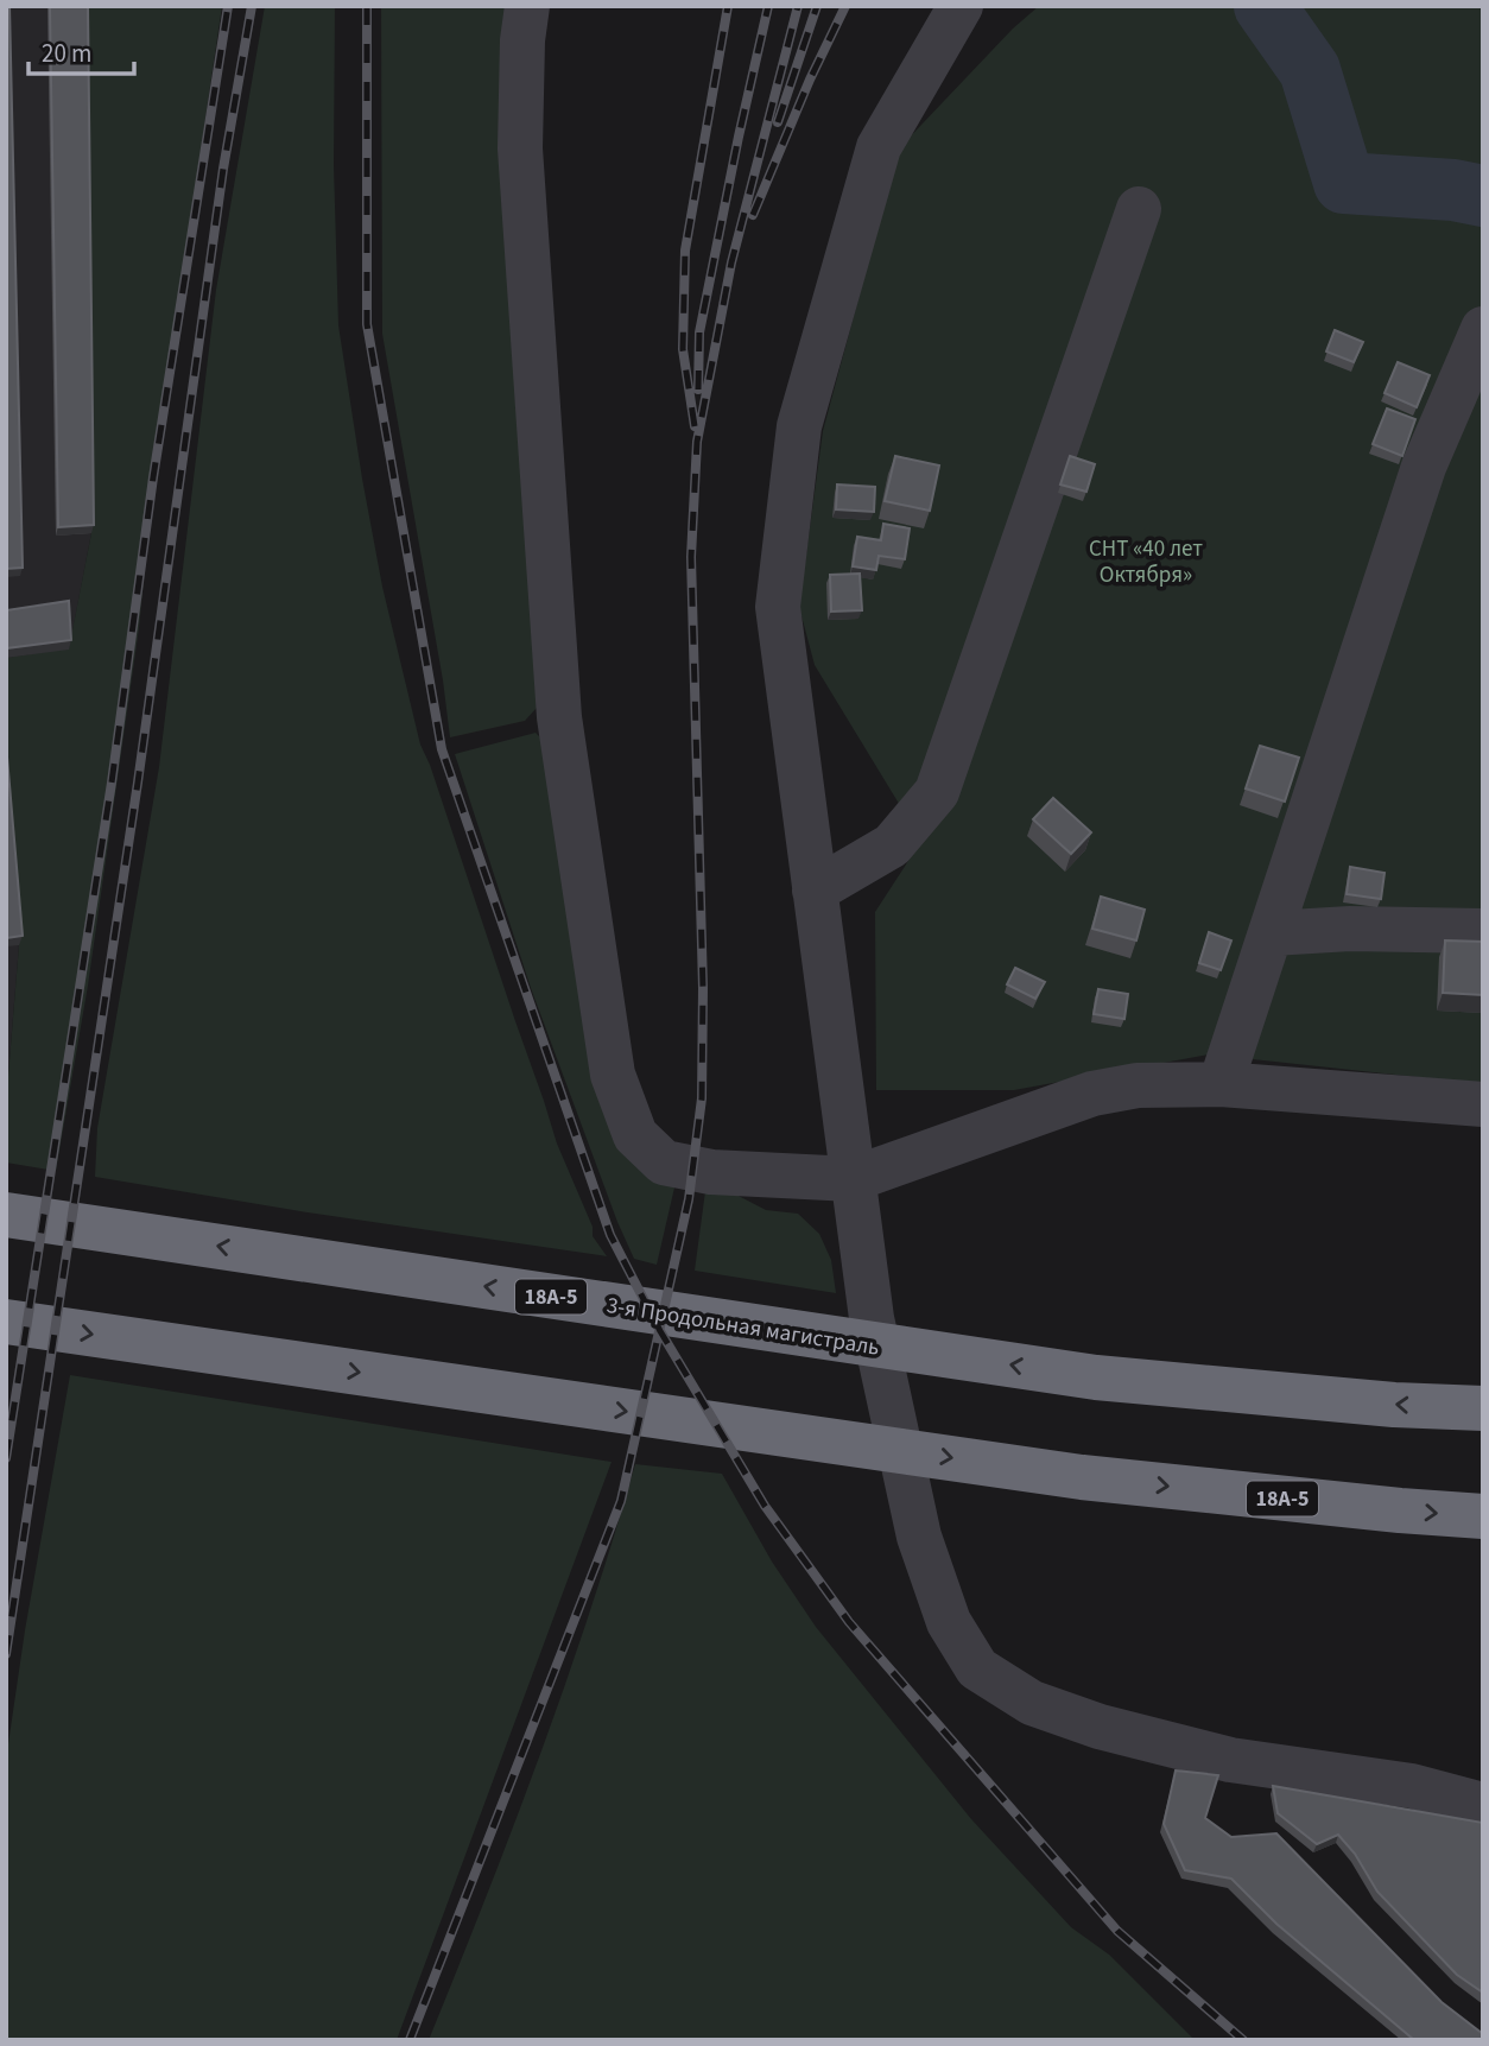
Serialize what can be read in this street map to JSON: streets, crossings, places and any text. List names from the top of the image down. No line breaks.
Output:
{"streets":{"highway":["18А-5","3-я Продольная магистраль"]},"parks":["СНТ «40 лет Октября»"],"scale_bar":"20 m"}
